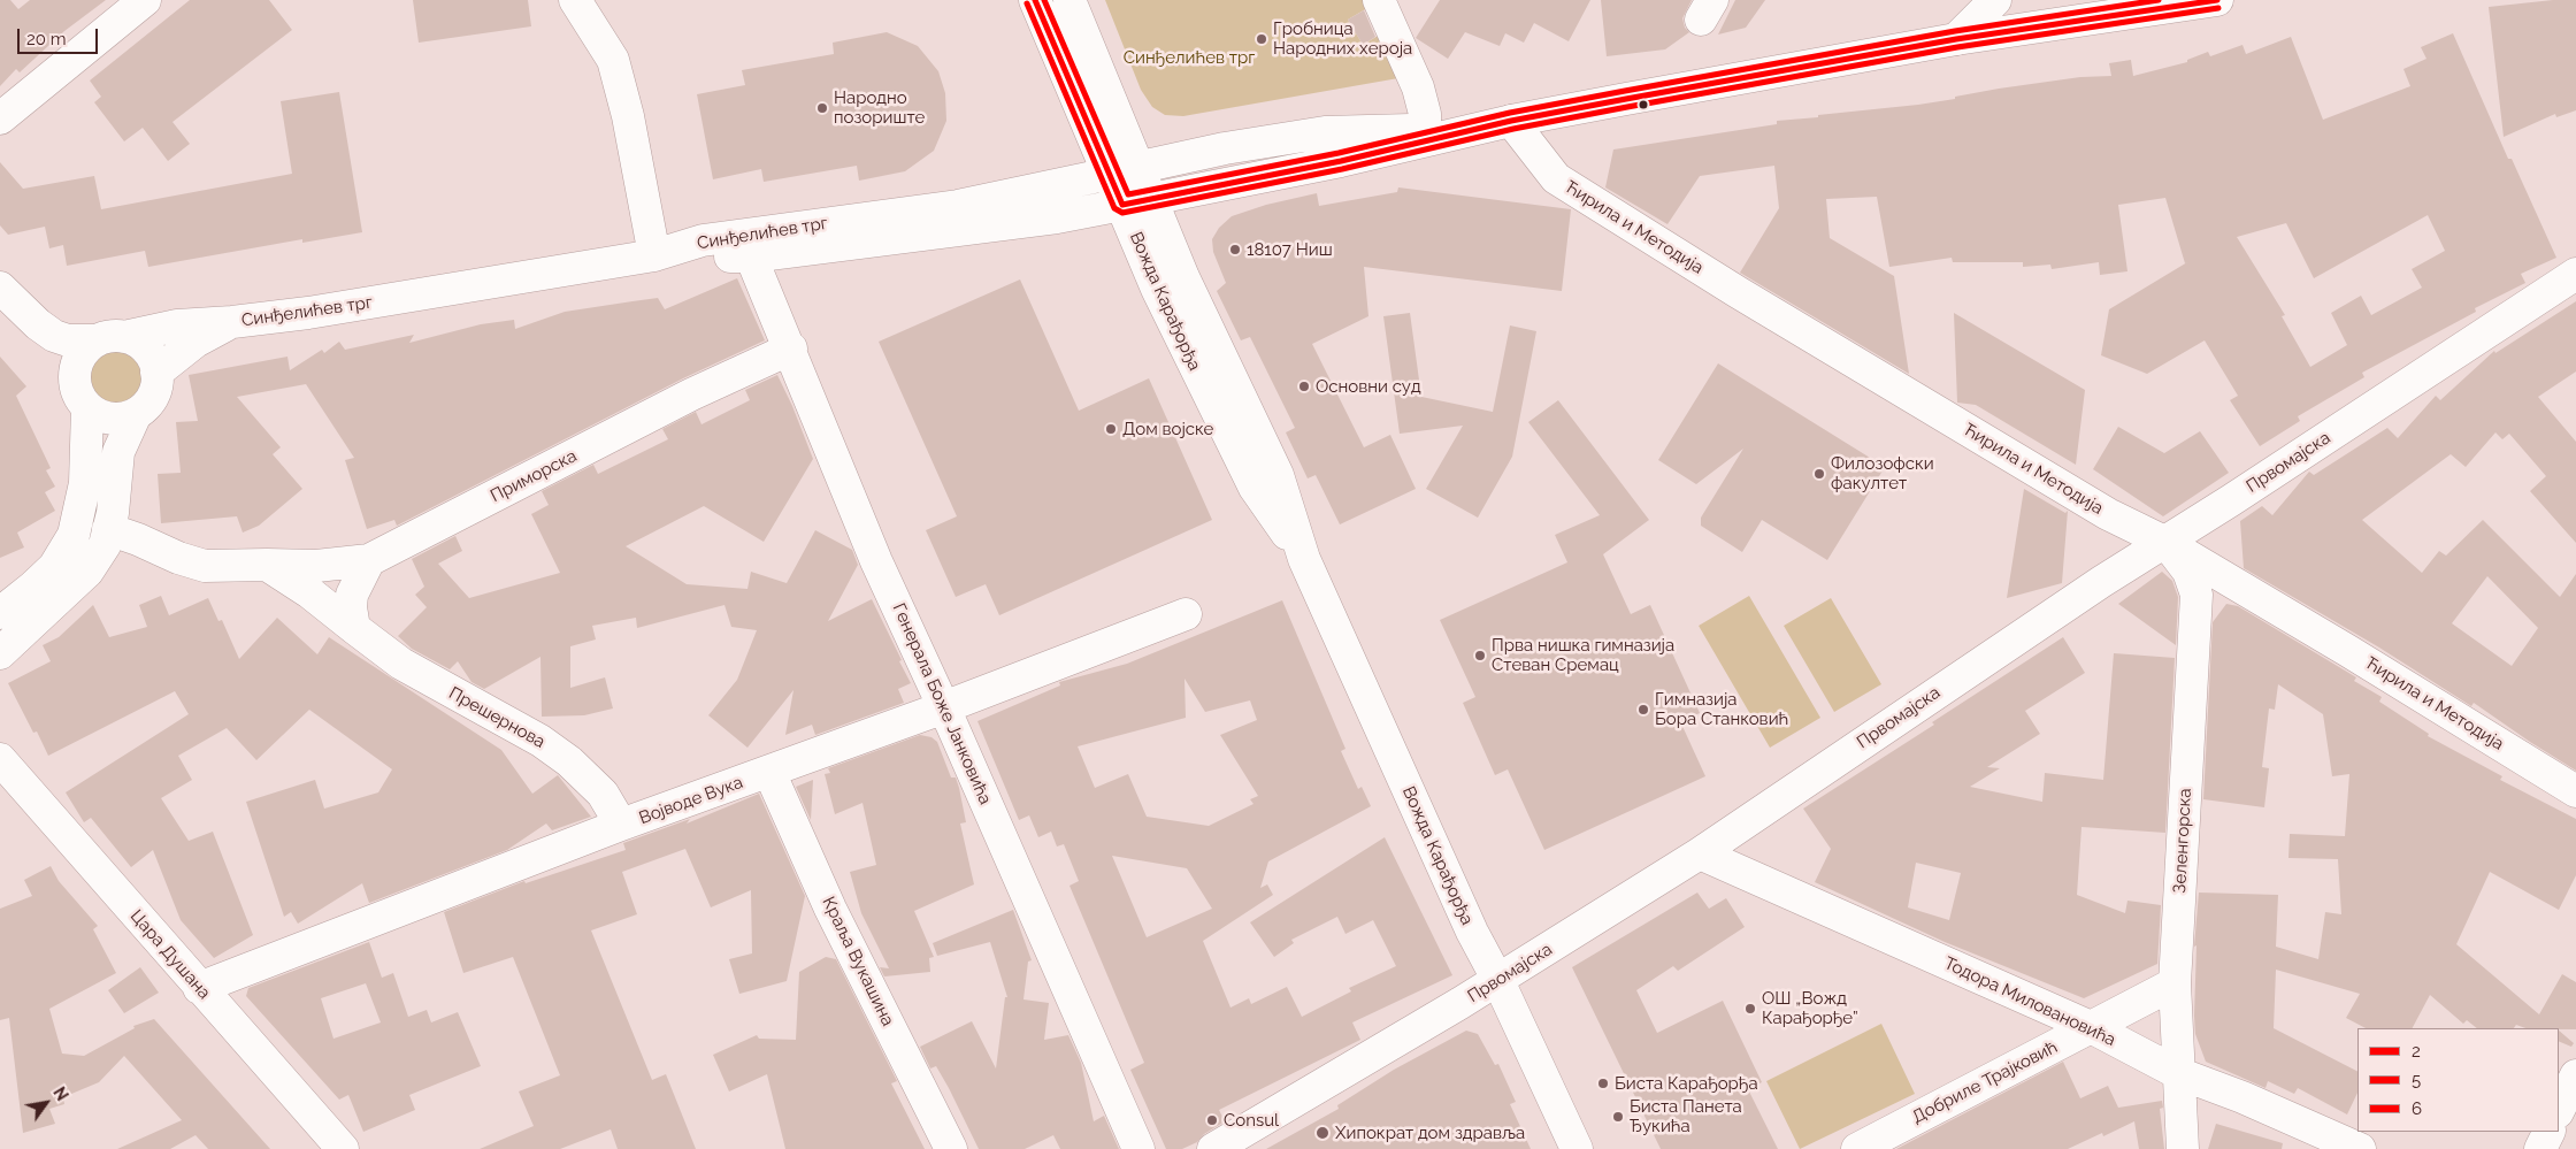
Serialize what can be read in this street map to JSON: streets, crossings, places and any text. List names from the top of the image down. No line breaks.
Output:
{"streets":{"street":["Ћирила и Методија","Синђелићев трг","Вожда Карађорђа","Првомајска","Приморска","Генерала Боже Јанковића","Прешернова","Војводе Вука","Зеленгорска","Цара Душана","Краља Вукашина","Тодора Миловановића","Добриле Трајковић"]},"crossings":[["Ћирила и Методија","Првомајска"],["Ћирила и Методија","Зеленгорска"],["Синђелићев трг","Вожда Карађорђа"],["Синђелићев трг","Генерала Боже Јанковића"],["Вожда Карађорђа","Првомајска"],["Првомајска","Зеленгорска"],["Првомајска","Тодора Миловановића"],["Приморска","Генерала Боже Јанковића"],["Приморска","Прешернова"],["Генерала Боже Јанковића","Војводе Вука"],["Прешернова","Војводе Вука"],["Војводе Вука","Цара Душана"],["Војводе Вука","Краља Вукашина"],["Зеленгорска","Тодора Миловановића"],["Зеленгорска","Добриле Трајковић"],["Тодора Миловановића","Добриле Трајковић"]],"parks":["Синђелићев трг"],"places":["Гробница Народних хероја","Народно позориште","18107 Ниш","Основни суд","Дом војске","Филозофски факултет","Прва нишка гимназија Стеван Сремац","Гимназија Бора Станковић","ОШ „Вожд Карађорђе”","Биста Карађорђа","Биста Панета Ђукића","Consul","Хипократ дом здравља"],"lines":["transit line 2","transit line 6","transit line 5"],"legend":["2","5","6"],"scale_bar":"20 m","north":"top right"}
